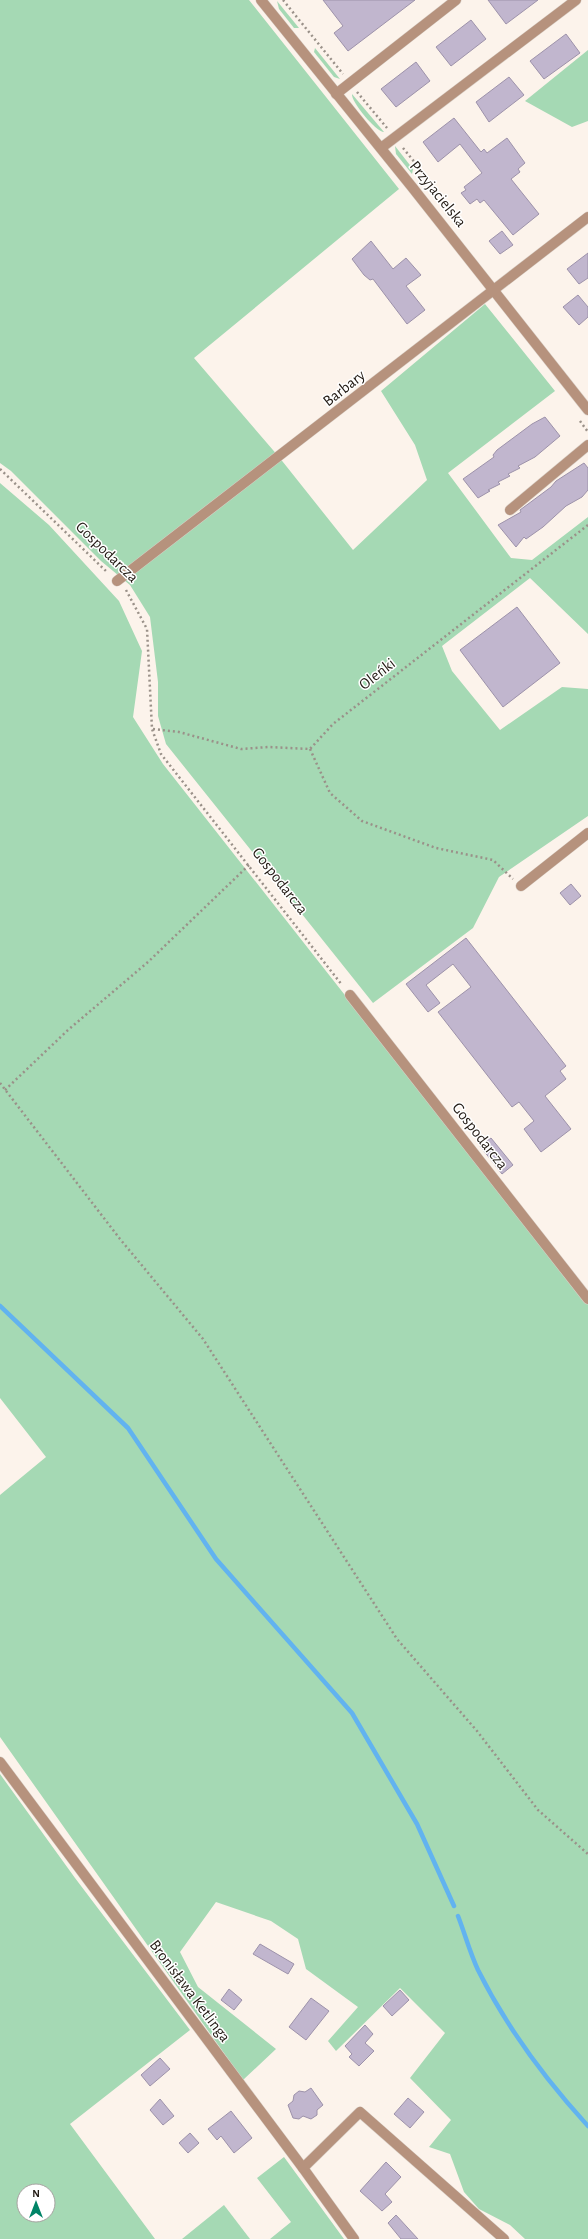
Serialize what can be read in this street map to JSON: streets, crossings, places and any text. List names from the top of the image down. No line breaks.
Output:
{"streets":{"street":["Przyjacielska","Barbary","Gospodarcza","Bronisława Ketlinga"],"path":["Oleńki"]},"crossings":[["Przyjacielska","Barbary"],["Barbary","Gospodarcza"]],"north":"top"}
